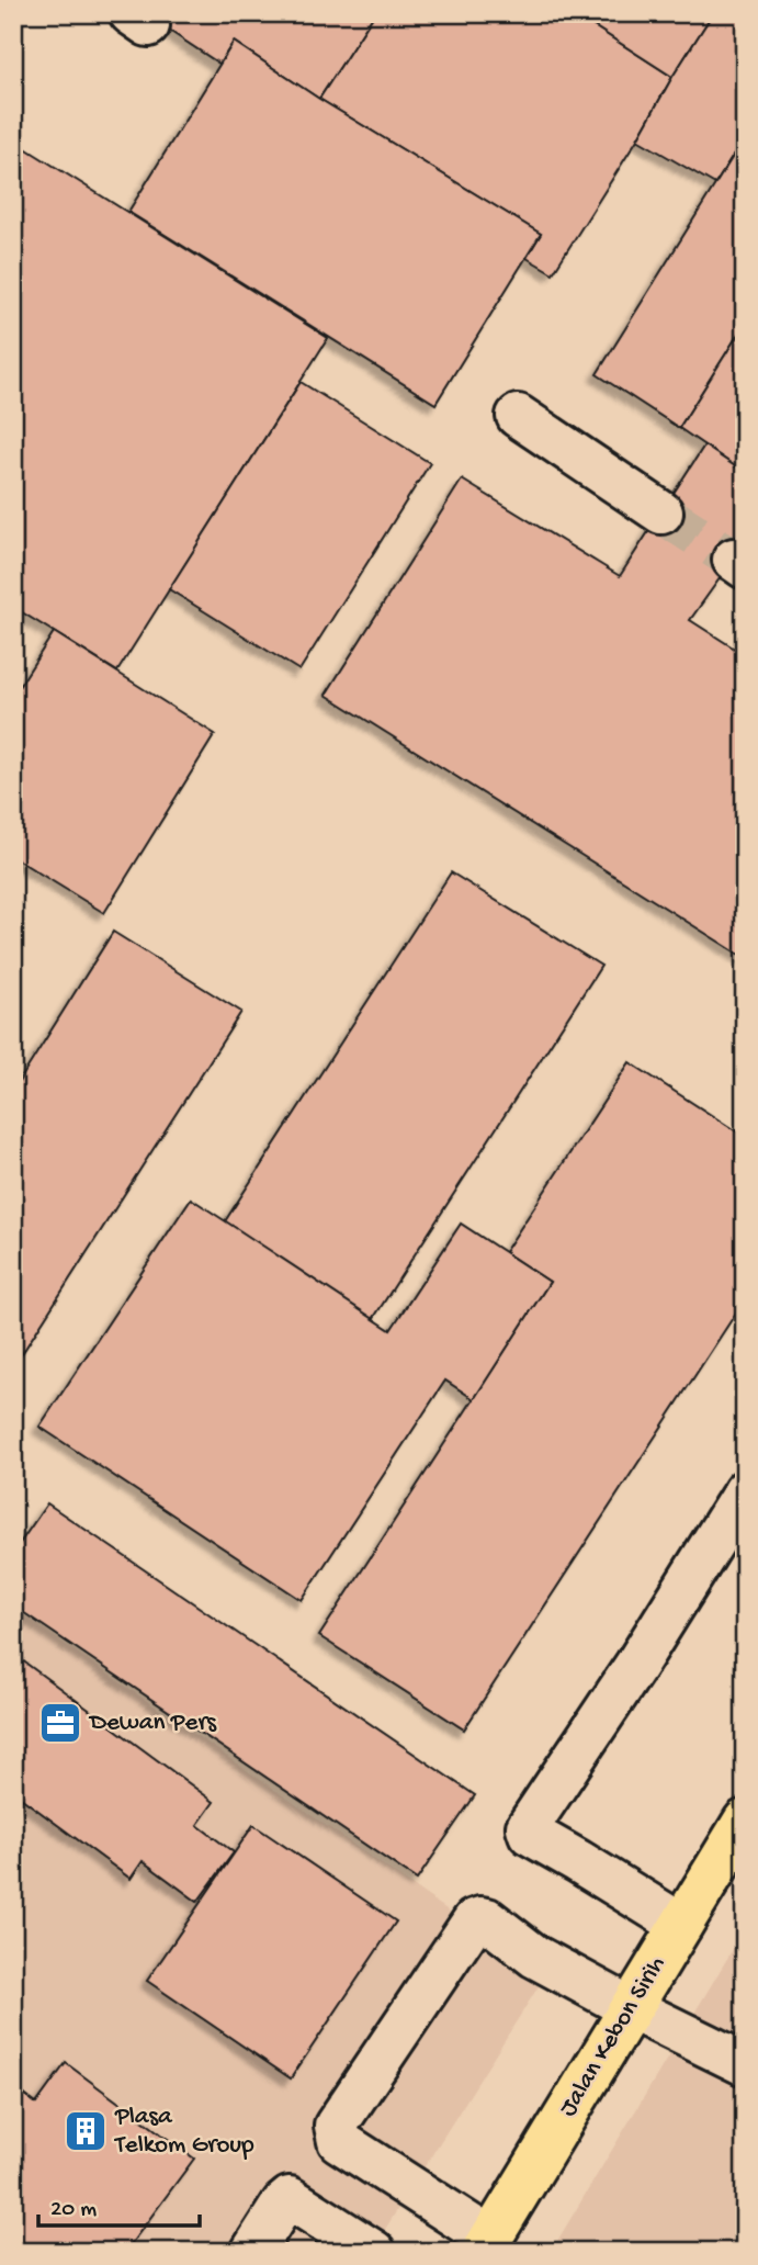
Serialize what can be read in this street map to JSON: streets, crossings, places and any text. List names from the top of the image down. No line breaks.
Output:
{"streets":{"main road":["Jalan Kebon Sirih"]},"places":{"office":["Dewan Pers"],"building":["Plasa Telkom Group"]},"scale_bar":"20 m"}
